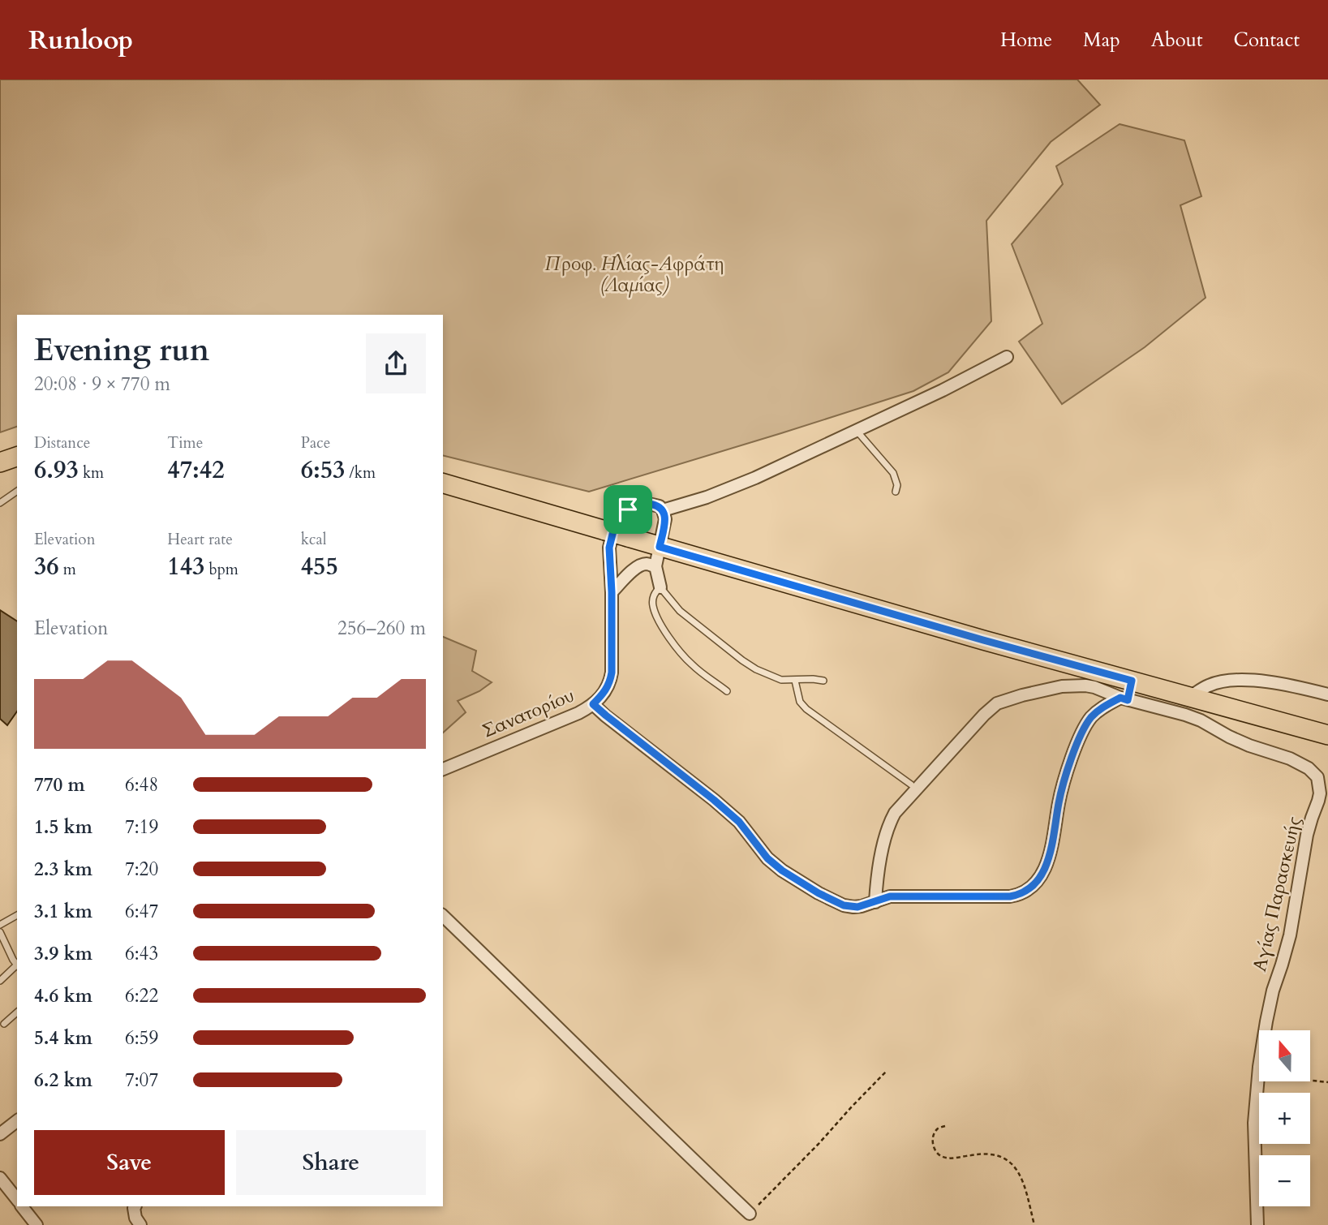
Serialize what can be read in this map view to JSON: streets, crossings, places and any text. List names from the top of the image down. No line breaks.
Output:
{"streets":{"street":["Σανατορίου","Αγίας Παρασκευής"]},"parks":["Προφ. Ηλίας-Αφράτη (Λαμίας)"],"north":"top","page":{"header":"Runloop","nav":["Home","Map","About","Contact"],"heading":["Evening run","20:08 · 9 × 770 m"],"stats":[["Distance","6.93 km"],["Time","47:42"],["Pace","6:53 /km"],["Elevation","36 m"],["Heart rate","143 bpm"],["kcal","455"]],"chart":["Elevation","256–260 m"],"list":[{"name":"770 m","note":"6:48"},{"name":"1.5 km","note":"7:19"},{"name":"2.3 km","note":"7:20"},{"name":"3.1 km","note":"6:47"},{"name":"3.9 km","note":"6:43"},{"name":"4.6 km","note":"6:22"},{"name":"5.4 km","note":"6:59"},{"name":"6.2 km","note":"7:07"}],"map_buttons":["+","−"],"buttons":["Save","Share"]}}
